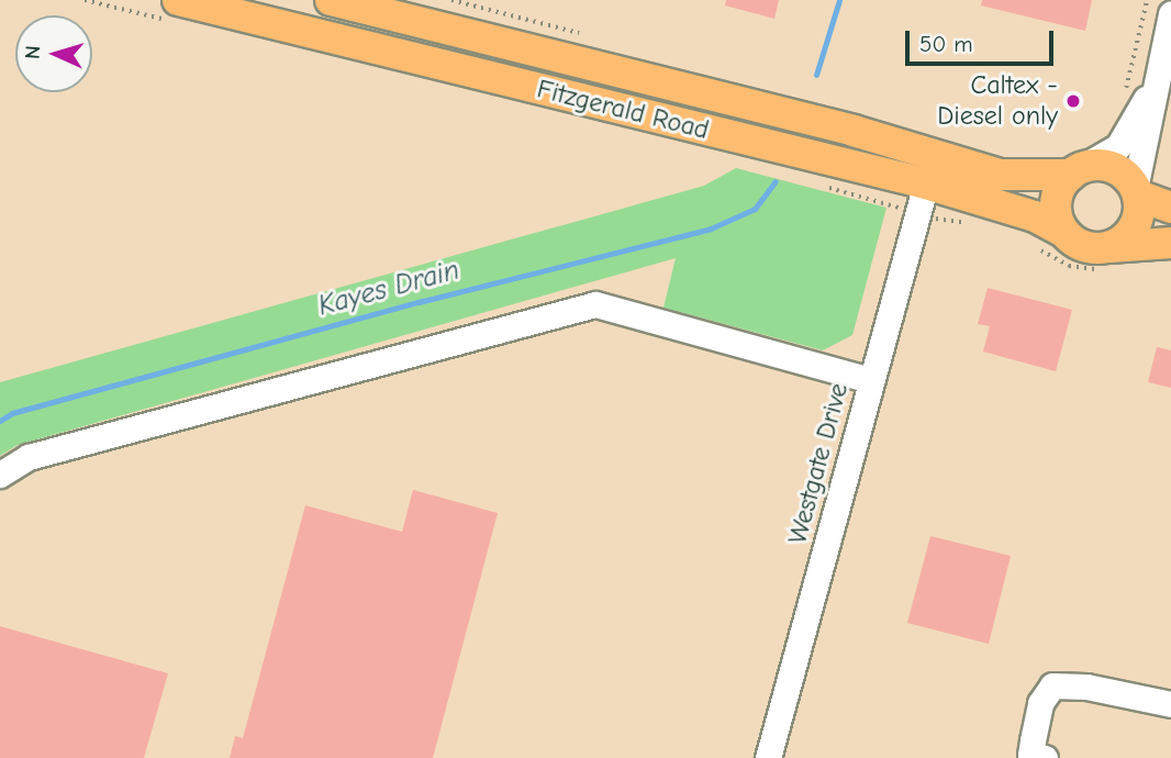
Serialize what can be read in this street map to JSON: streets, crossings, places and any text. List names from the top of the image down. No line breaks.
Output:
{"streets":{"main road":["Fitzgerald Road"],"street":["Westgate Drive"]},"crossings":[["Fitzgerald Road","Westgate Drive"]],"water":["Kayes Drain"],"places":["Caltex - Diesel only"],"scale_bar":"50 m","north":"left"}
